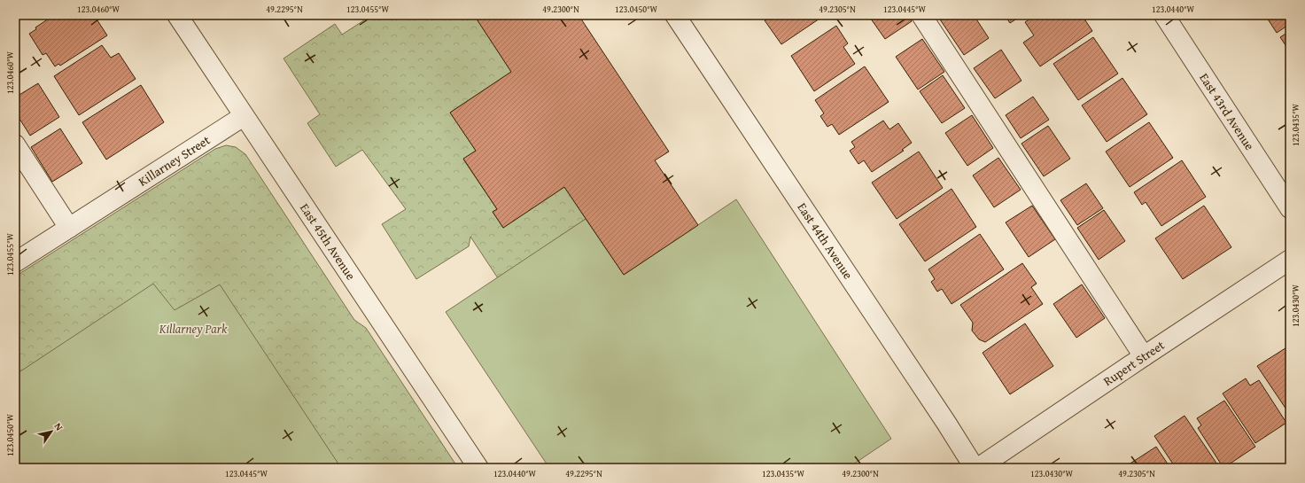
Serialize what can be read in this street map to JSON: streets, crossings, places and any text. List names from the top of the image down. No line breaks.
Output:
{"streets":{"street":["East 43rd Avenue","Killarney Street","East 45th Avenue","East 44th Avenue","Rupert Street"]},"crossings":[["Killarney Street","East 45th Avenue"]],"parks":["Killarney Park"],"north":"top right","coordinates":["123.0460°W","49.2295°N","123.0455°W","49.2300°N","123.0450°W","49.2305°N","123.0445°W","123.0440°W","123.0435°W","123.0430°W"]}
